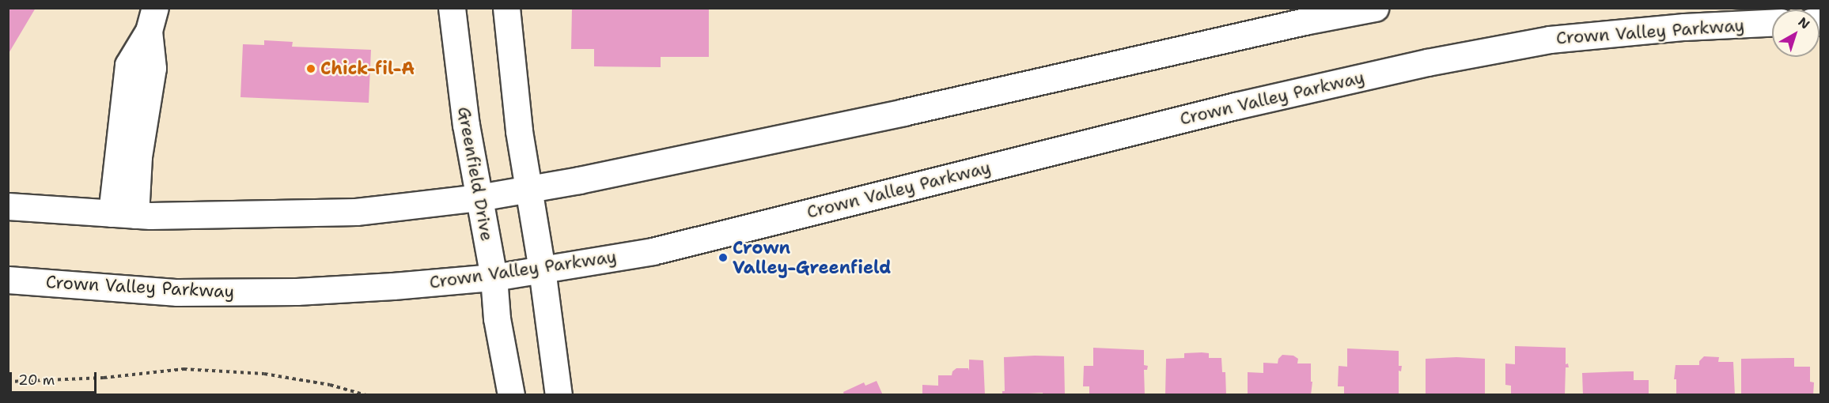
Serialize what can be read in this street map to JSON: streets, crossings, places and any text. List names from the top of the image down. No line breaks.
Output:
{"streets":{"main road":["Crown Valley Parkway","Greenfield Drive"]},"crossings":[["Crown Valley Parkway","Greenfield Drive"]],"places":["Chick-fil-A","Crown Valley-Greenfield"],"scale_bar":"20 m","north":"top right"}
